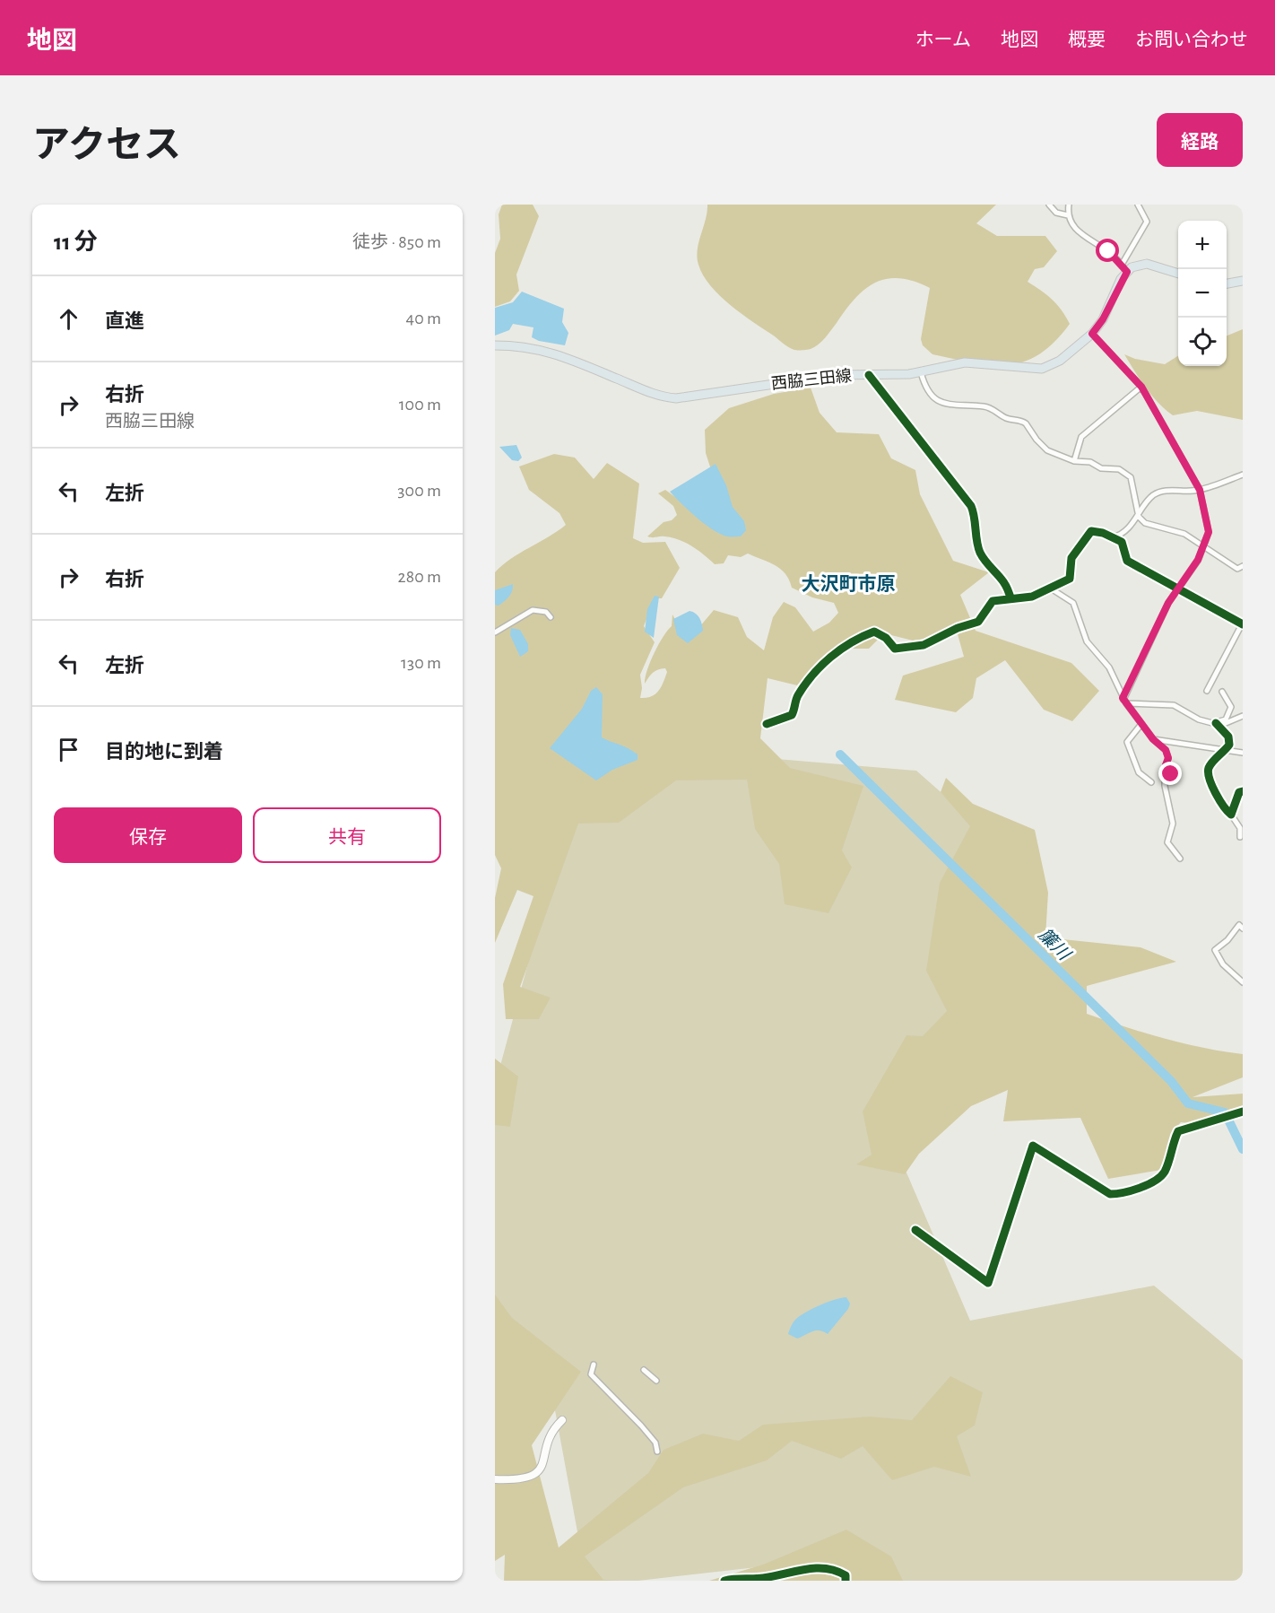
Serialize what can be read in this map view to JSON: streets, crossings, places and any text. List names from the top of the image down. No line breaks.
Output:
{"streets":{"main road":["西脇三田線"]},"districts":["大沢町市原"],"water":["簾川"],"page":{"header":"地図","nav":["ホーム","地図","概要","お問い合わせ"],"title":"アクセス","buttons":["経路",["保存","共有"]],"heading":["11 分","徒歩 · 850 m"],"map_buttons":["+","−"],"list":[["直進","40 m"],["右折","西脇三田線","100 m"],["左折","300 m"],["右折","280 m"],["左折","130 m"],"目的地に到着"]}}
